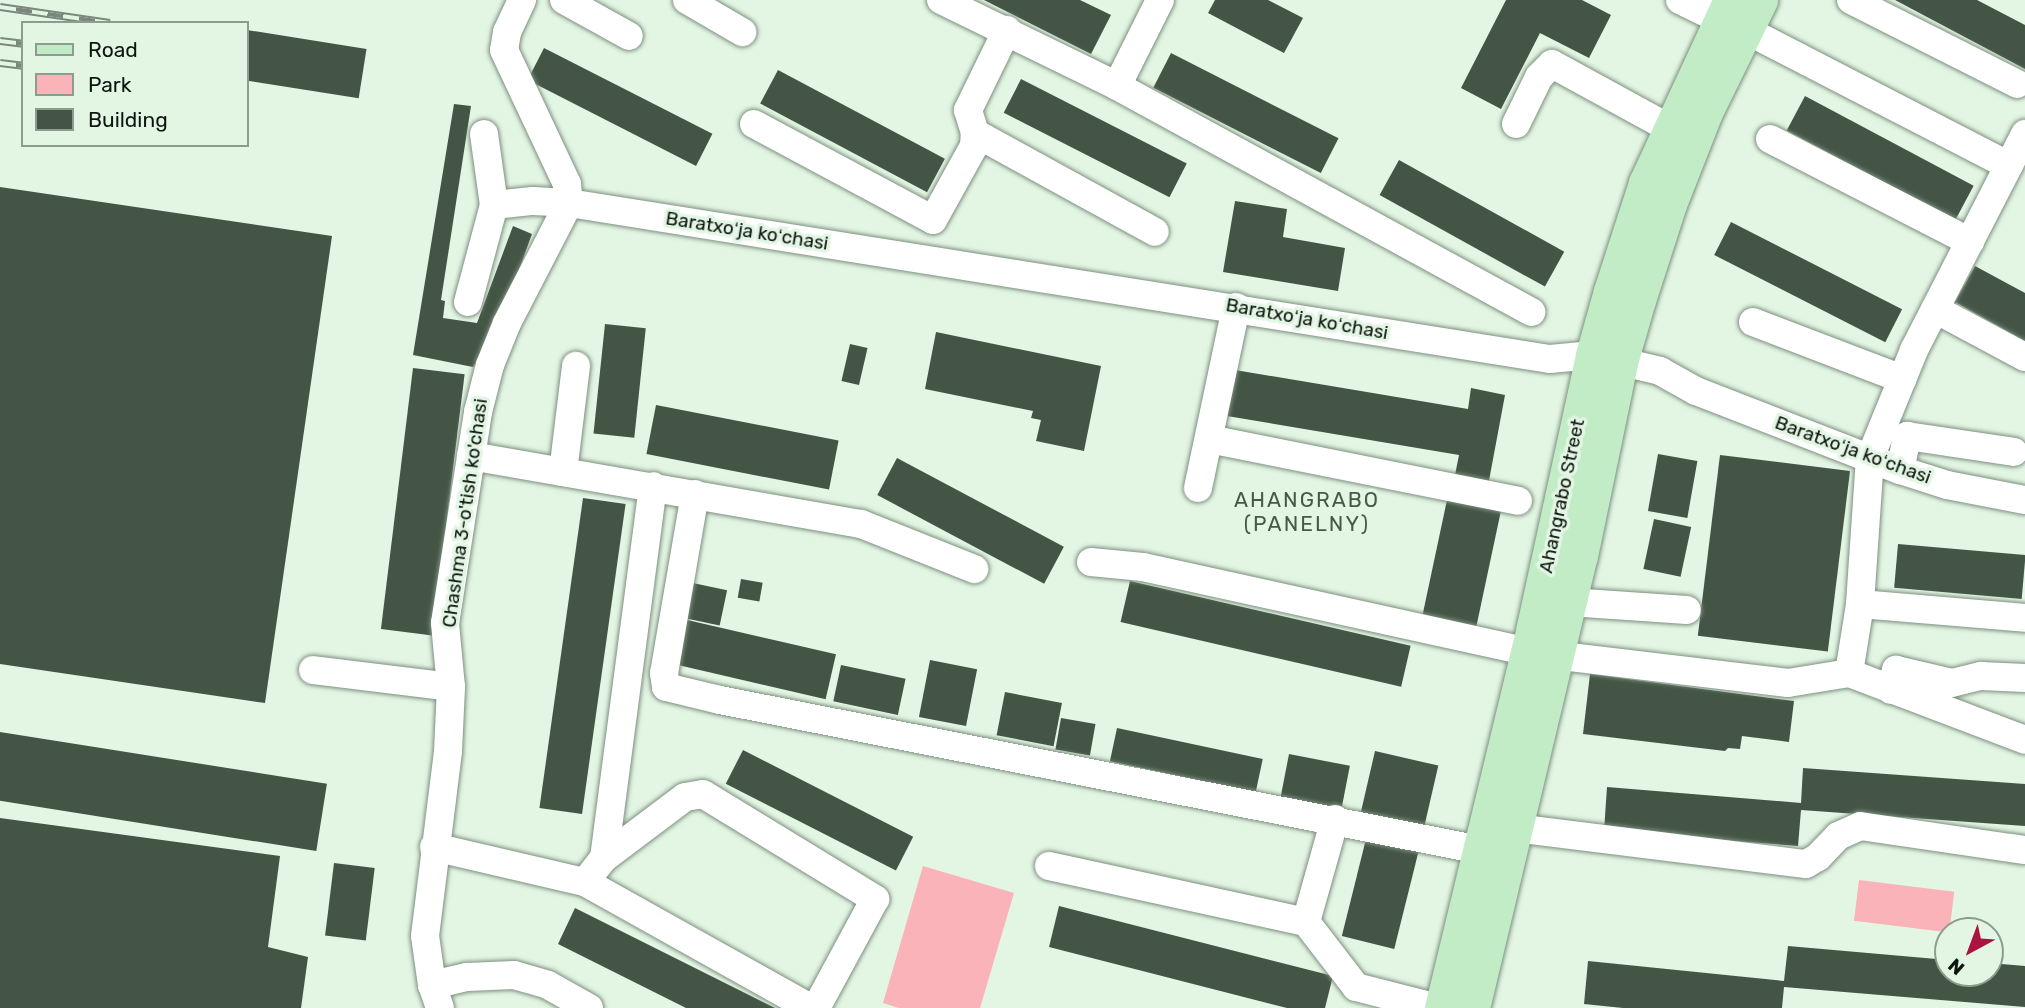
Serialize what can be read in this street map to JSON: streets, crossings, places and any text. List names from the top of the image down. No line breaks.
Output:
{"streets":{"main road":["Ahangrabo Street"],"street":["Baratxoʻja koʻchasi","Chashma 3-o'tish ko'chasi"]},"crossings":[["Baratxoʻja koʻchasi","Ahangrabo Street"],["Baratxoʻja koʻchasi","Chashma 3-o'tish ko'chasi"]],"districts":["AHANGRABO (PANELNY)"],"legend":["Road","Park","Building"],"north":"bottom left"}
